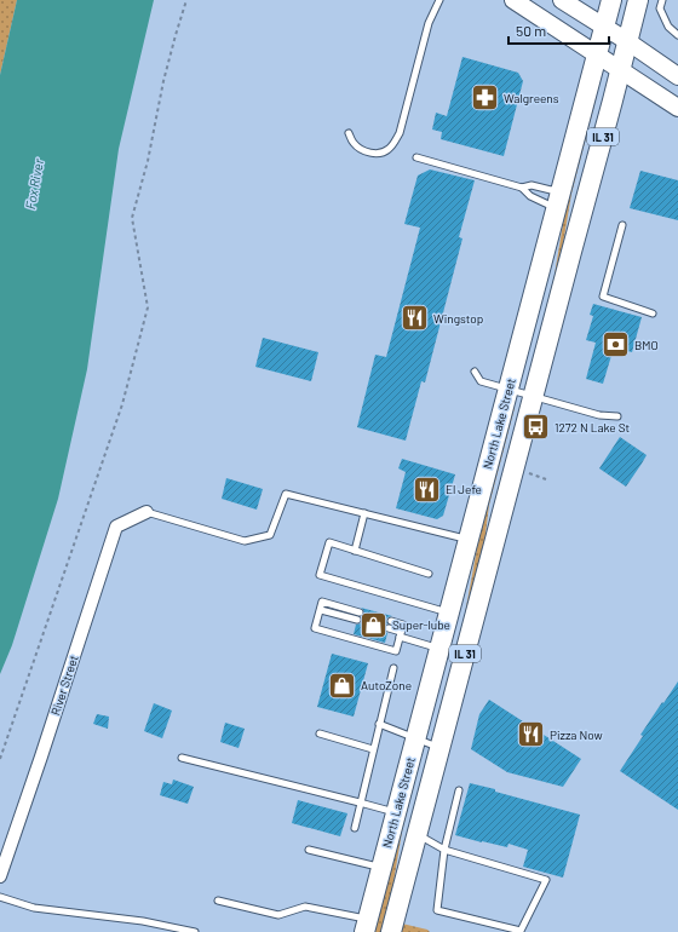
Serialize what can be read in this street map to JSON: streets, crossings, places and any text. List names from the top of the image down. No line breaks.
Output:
{"streets":{"main road":["IL 31","North Lake Street"],"street":["River Street"]},"water":["Fox River"],"places":{"pharmacy":["Walgreens"],"restaurant":["Wingstop","El Jefe","Pizza Now"],"bank":["BMO"],"bus stop":["1272 N Lake St"],"shop":["Super-lube","AutoZone"]},"scale_bar":"50 m"}
